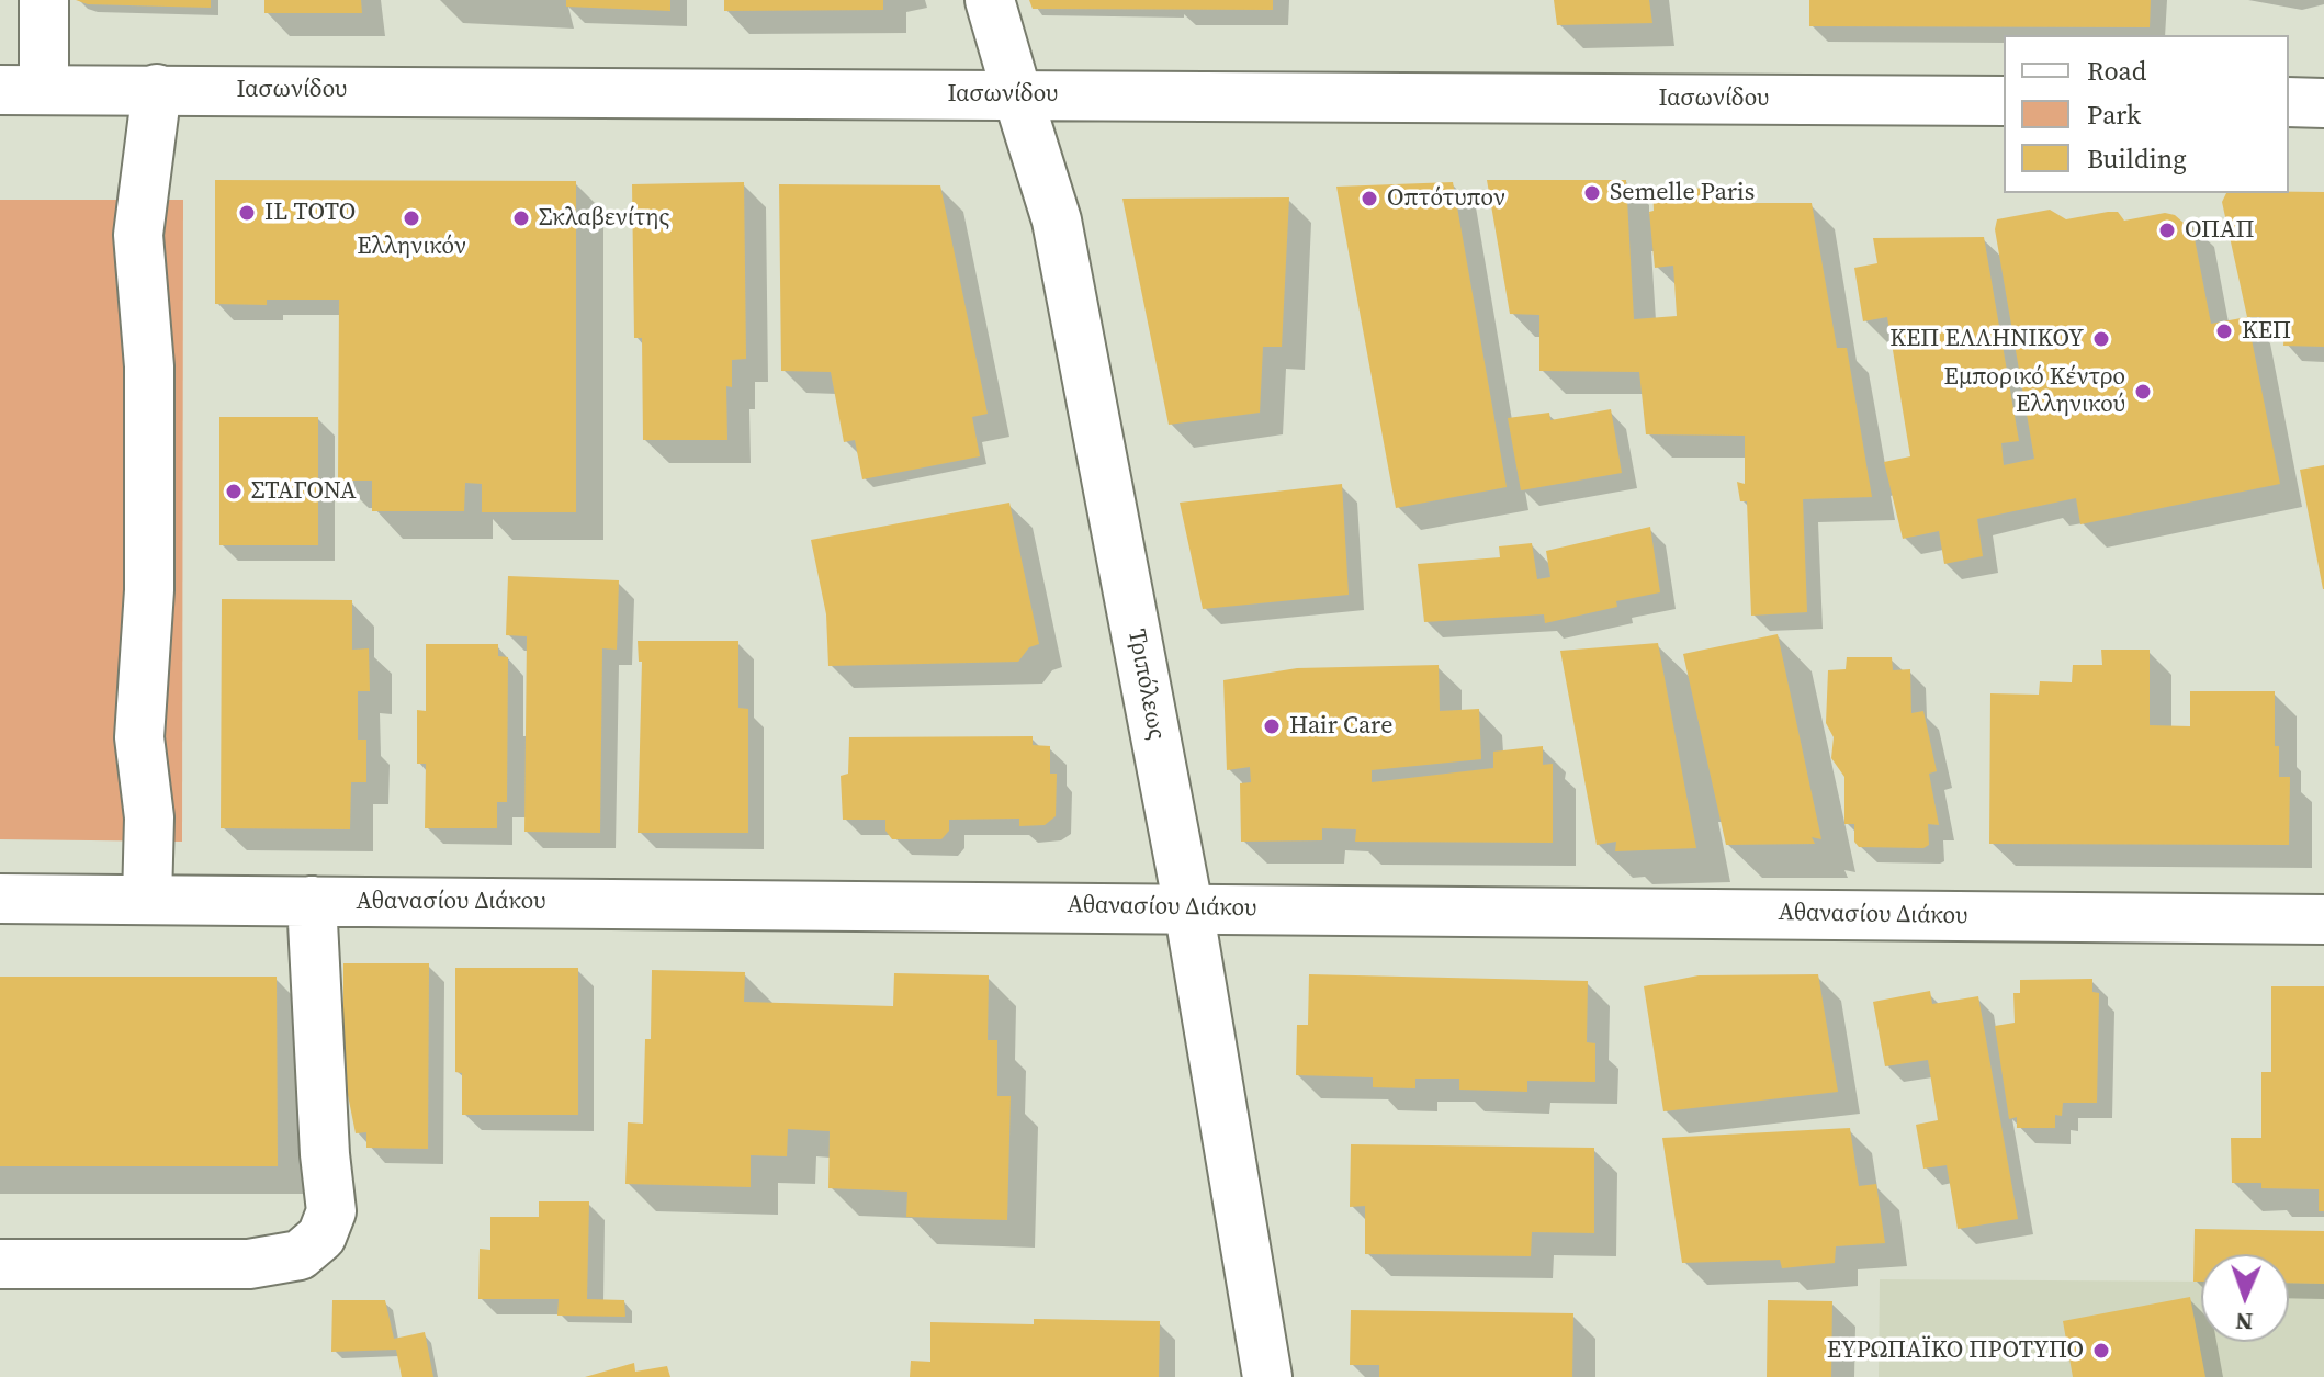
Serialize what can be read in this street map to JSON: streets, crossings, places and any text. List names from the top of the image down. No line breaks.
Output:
{"streets":{"street":["Ιασωνίδου","Τριπόλεως","Αθανασίου Διάκου"]},"crossings":[["Ιασωνίδου","Τριπόλεως"],["Τριπόλεως","Αθανασίου Διάκου"]],"places":["Semelle Paris","Οπτότυπον","IL TOTO","Ελληνικόν","Σκλαβενίτης","ΟΠΑΠ","ΚΕΠ","ΚΕΠ ΕΛΛΗΝΙΚΟΥ","Εμπορικό Κέντρο Ελληνικού","ΣΤΑΓΟΝΑ","Hair Care","ΕΥΡΩΠΑΪΚΟ ΠΡΟΤΥΠΟ"],"legend":["Road","Park","Building"],"north":"bottom"}
